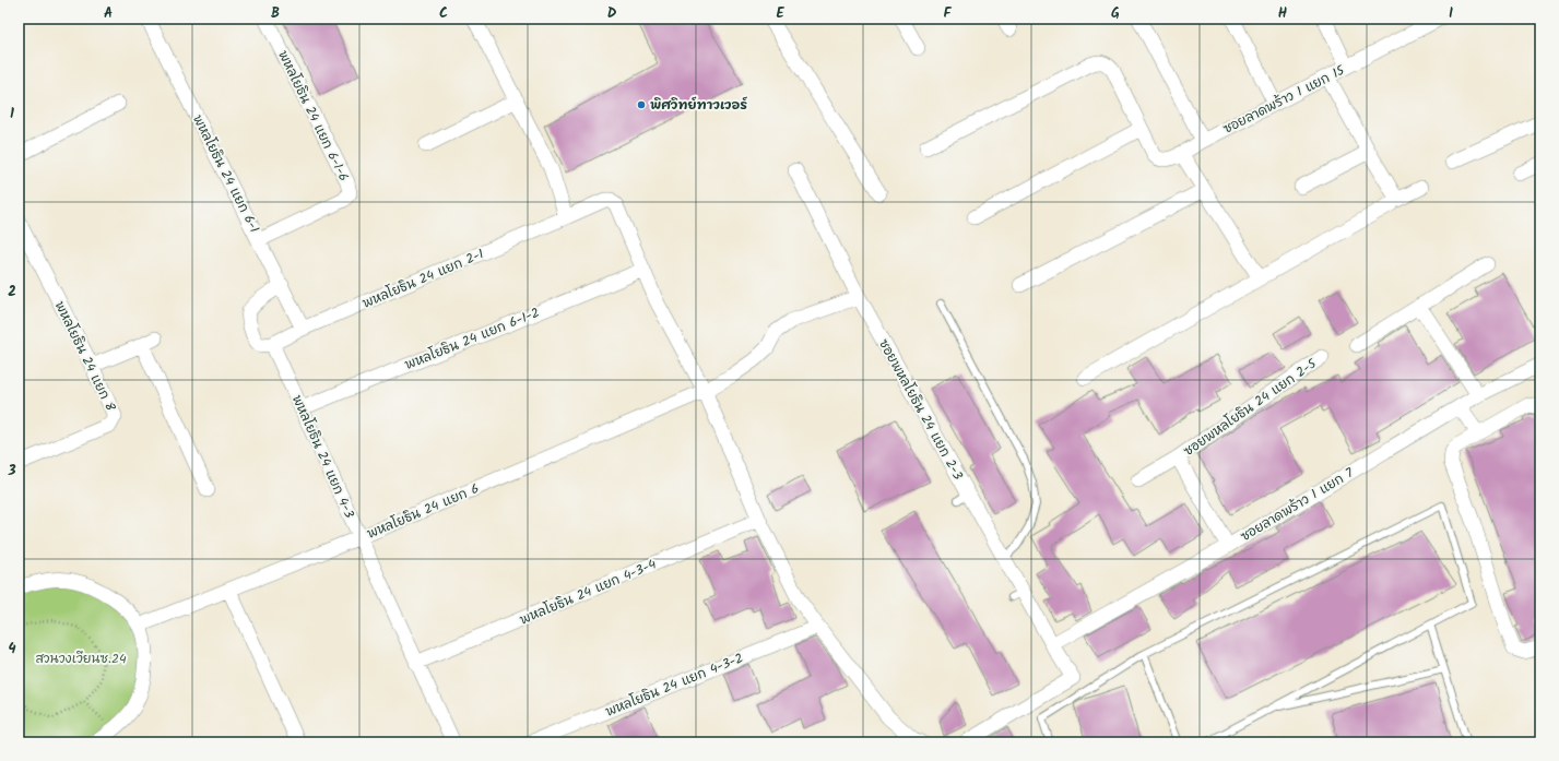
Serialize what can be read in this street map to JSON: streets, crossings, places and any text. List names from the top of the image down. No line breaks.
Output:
{"streets":{"street":["ซอยลาดพร้าว 1 แยก 15","พหลโยธิน 24 แยก 6-1-6","พหลโยธิน 24 แยก 6-1","พหลโยธิน 24 แยก 2-1","พหลโยธิน 24 แยก 6-1-2","พหลโยธิน 24 แยก 8","ซอยพหลโยธิน 24 แยก 2-5","ซอยพหลโยธิน 24 แยก 2-3","พหลโยธิน 24 แยก 4-3","ซอยลาดพร้าว 1 แยก 7","พหลโยธิน 24 แยก 6","พหลโยธิน 24 แยก 4-3-4","พหลโยธิน 24 แยก 4-3-2"]},"crossings":[["พหลโยธิน 24 แยก 6-1-6","พหลโยธิน 24 แยก 6-1"],["พหลโยธิน 24 แยก 6-1","พหลโยธิน 24 แยก 2-1"],["พหลโยธิน 24 แยก 2-1","พหลโยธิน 24 แยก 6-1-2"],["พหลโยธิน 24 แยก 2-1","พหลโยธิน 24 แยก 4-3"],["พหลโยธิน 24 แยก 2-1","พหลโยธิน 24 แยก 6"],["พหลโยธิน 24 แยก 2-1","พหลโยธิน 24 แยก 4-3-4"],["พหลโยธิน 24 แยก 2-1","พหลโยธิน 24 แยก 4-3-2"],["พหลโยธิน 24 แยก 6-1-2","พหลโยธิน 24 แยก 4-3"],["ซอยพหลโยธิน 24 แยก 2-5","ซอยลาดพร้าว 1 แยก 7"],["ซอยพหลโยธิน 24 แยก 2-3","ซอยลาดพร้าว 1 แยก 7"],["ซอยพหลโยธิน 24 แยก 2-3","พหลโยธิน 24 แยก 6"],["พหลโยธิน 24 แยก 4-3","พหลโยธิน 24 แยก 6"],["พหลโยธิน 24 แยก 4-3","พหลโยธิน 24 แยก 4-3-4"]],"parks":["สวนวงเวียนซ.24"],"places":["พิศวิทย์ทาวเวอร์"],"grid":{"columns":["A","B","C","D","E","F","G","H","I"],"rows":["1","2","3","4"]}}
